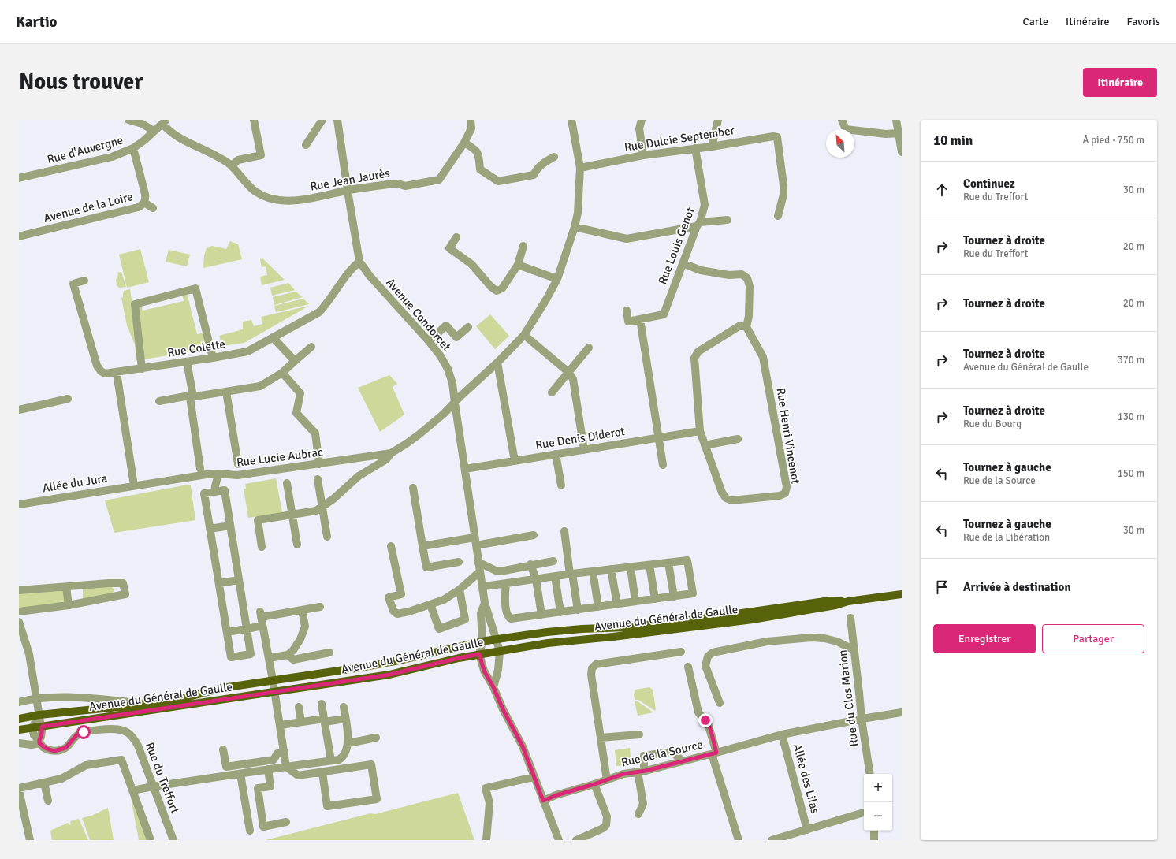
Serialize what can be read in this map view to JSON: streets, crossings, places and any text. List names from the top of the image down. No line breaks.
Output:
{"streets":{"main road":["Avenue du Général de Gaulle"],"street":["Rue Dulcie September","Rue d'Auvergne","Rue Jean Jaurès","Avenue de la Loire","Rue Louis Genot","Avenue Condorcet","Rue Colette","Rue Henri Vincenot","Rue Denis Diderot","Rue Lucie Aubrac","Allée du Jura","Rue du Clos Marion","Rue de la Source","Rue du Treffort","Allée des Lilas"]},"crossings":[["Rue Dulcie September","Rue Louis Genot"],["Rue d'Auvergne","Rue Jean Jaurès"],["Rue d'Auvergne","Avenue de la Loire"],["Rue Jean Jaurès","Avenue Condorcet"],["Avenue Condorcet","Rue Colette"],["Avenue Condorcet","Rue Denis Diderot"],["Avenue Condorcet","Avenue du Général de Gaulle"],["Rue Henri Vincenot","Rue Denis Diderot"],["Rue Lucie Aubrac","Allée du Jura"],["Rue du Clos Marion","Rue de la Source"],["Rue de la Source","Allée des Lilas"]],"north":"top left","page":{"header":"Kartio","nav":["Carte","Itinéraire","Favoris"],"buttons":["Itinéraire",["Enregistrer","Partager"]],"title":"Nous trouver","heading":["10 min","À pied · 750 m"],"list":[["Continuez","Rue du Treffort","30 m"],["Tournez à droite","Rue du Treffort","20 m"],["Tournez à droite","20 m"],["Tournez à droite","Avenue du Général de Gaulle","370 m"],["Tournez à droite","Rue du Bourg","130 m"],["Tournez à gauche","Rue de la Source","150 m"],["Tournez à gauche","Rue de la Libération","30 m"],"Arrivée à destination"],"map_buttons":["+","−"]}}
